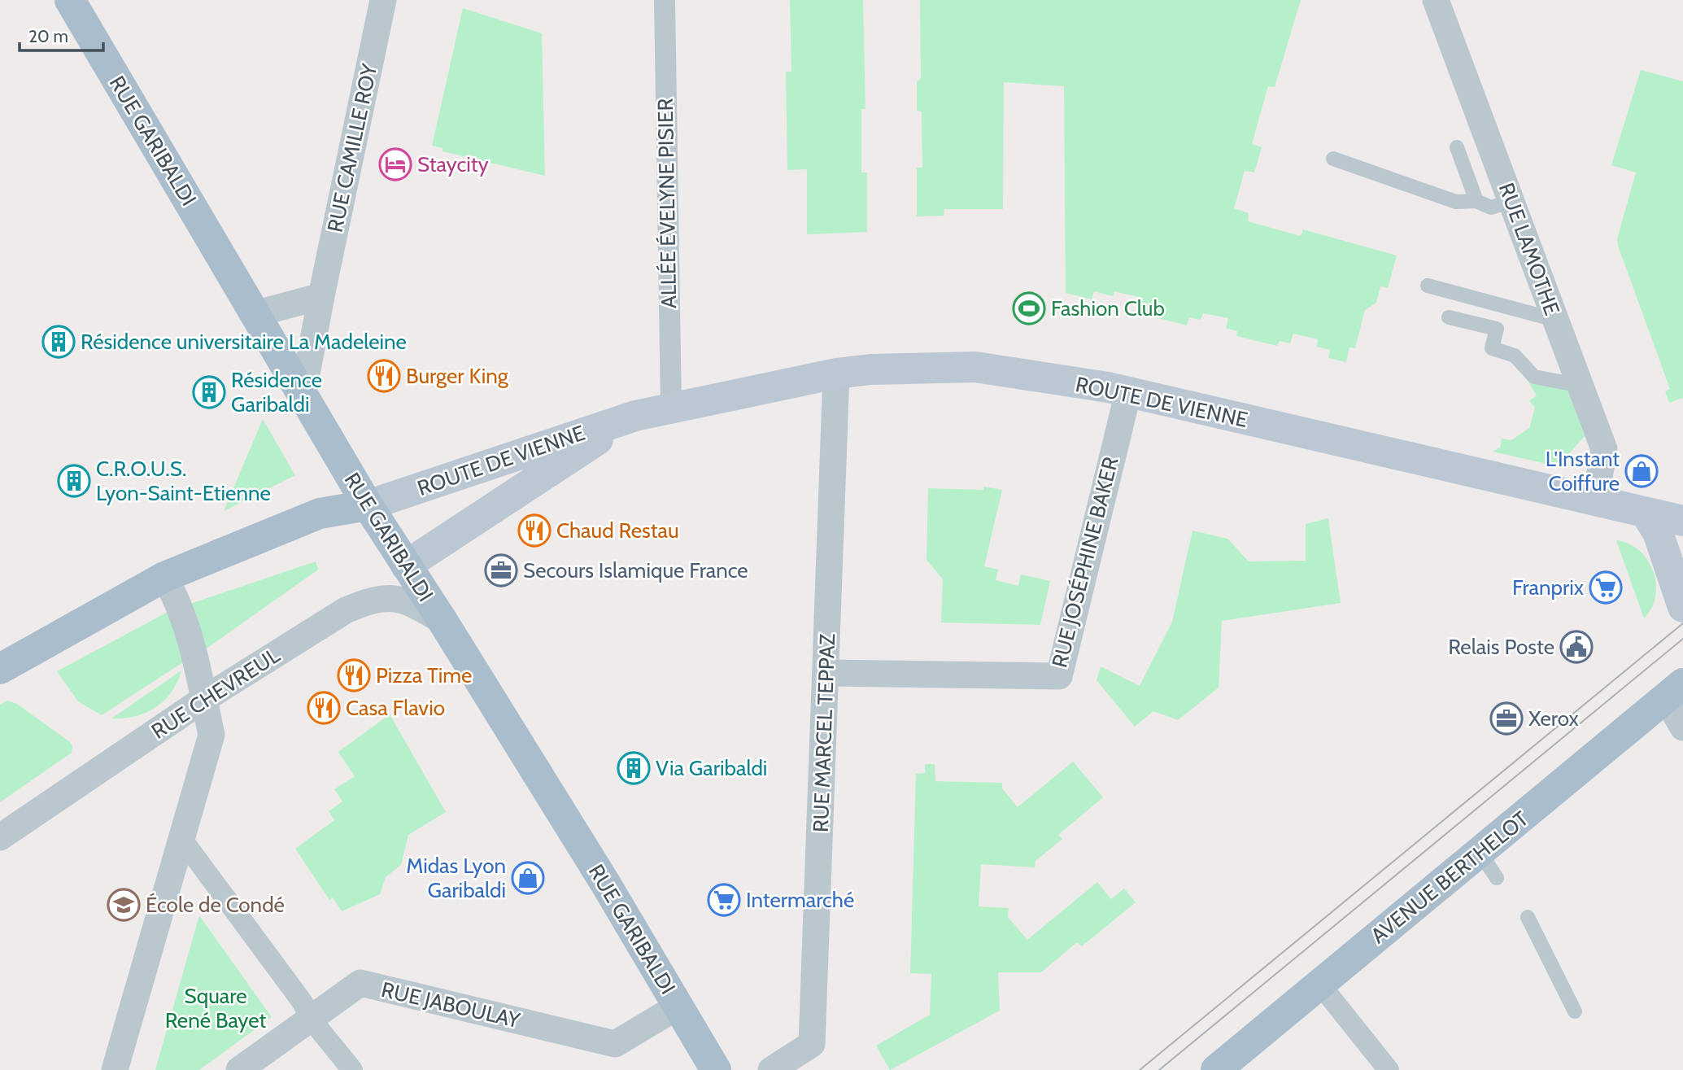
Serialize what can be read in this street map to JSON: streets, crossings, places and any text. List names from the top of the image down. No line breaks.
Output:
{"streets":{"main road":["RUE GARIBALDI","ROUTE DE VIENNE","AVENUE BERTHELOT"],"street":["RUE CAMILLE ROY","ALLÉE ÉVELYNE PISIER","RUE LAMOTHE","RUE JOSÉPHINE BAKER","RUE CHEVREUL","RUE MARCEL TEPPAZ","RUE JABOULAY"]},"crossings":[["RUE GARIBALDI","RUE CAMILLE ROY"],["RUE GARIBALDI","ROUTE DE VIENNE"],["RUE GARIBALDI","RUE CHEVREUL"],["RUE GARIBALDI","RUE JABOULAY"],["ALLÉE ÉVELYNE PISIER","ROUTE DE VIENNE"],["RUE LAMOTHE","ROUTE DE VIENNE"],["ROUTE DE VIENNE","RUE JOSÉPHINE BAKER"],["ROUTE DE VIENNE","RUE MARCEL TEPPAZ"],["RUE JOSÉPHINE BAKER","RUE MARCEL TEPPAZ"]],"parks":["Square René Bayet"],"places":{"hotel":["Staycity"],"sports":["Fashion Club"],"building":["Résidence universitaire La Madeleine","Résidence Garibaldi","C.R.O.U.S. Lyon-Saint-Etienne","Via Garibaldi"],"restaurant":["Burger King","Chaud Restau","Pizza Time","Casa Flavio"],"shop":["L'Instant Coiffure","Midas Lyon Garibaldi"],"office":["Secours Islamique France","Xerox"],"supermarket":["Franprix","Intermarché"],"public building":["Relais Poste"],"school or university":["École de Condé"]},"scale_bar":"20 m"}
